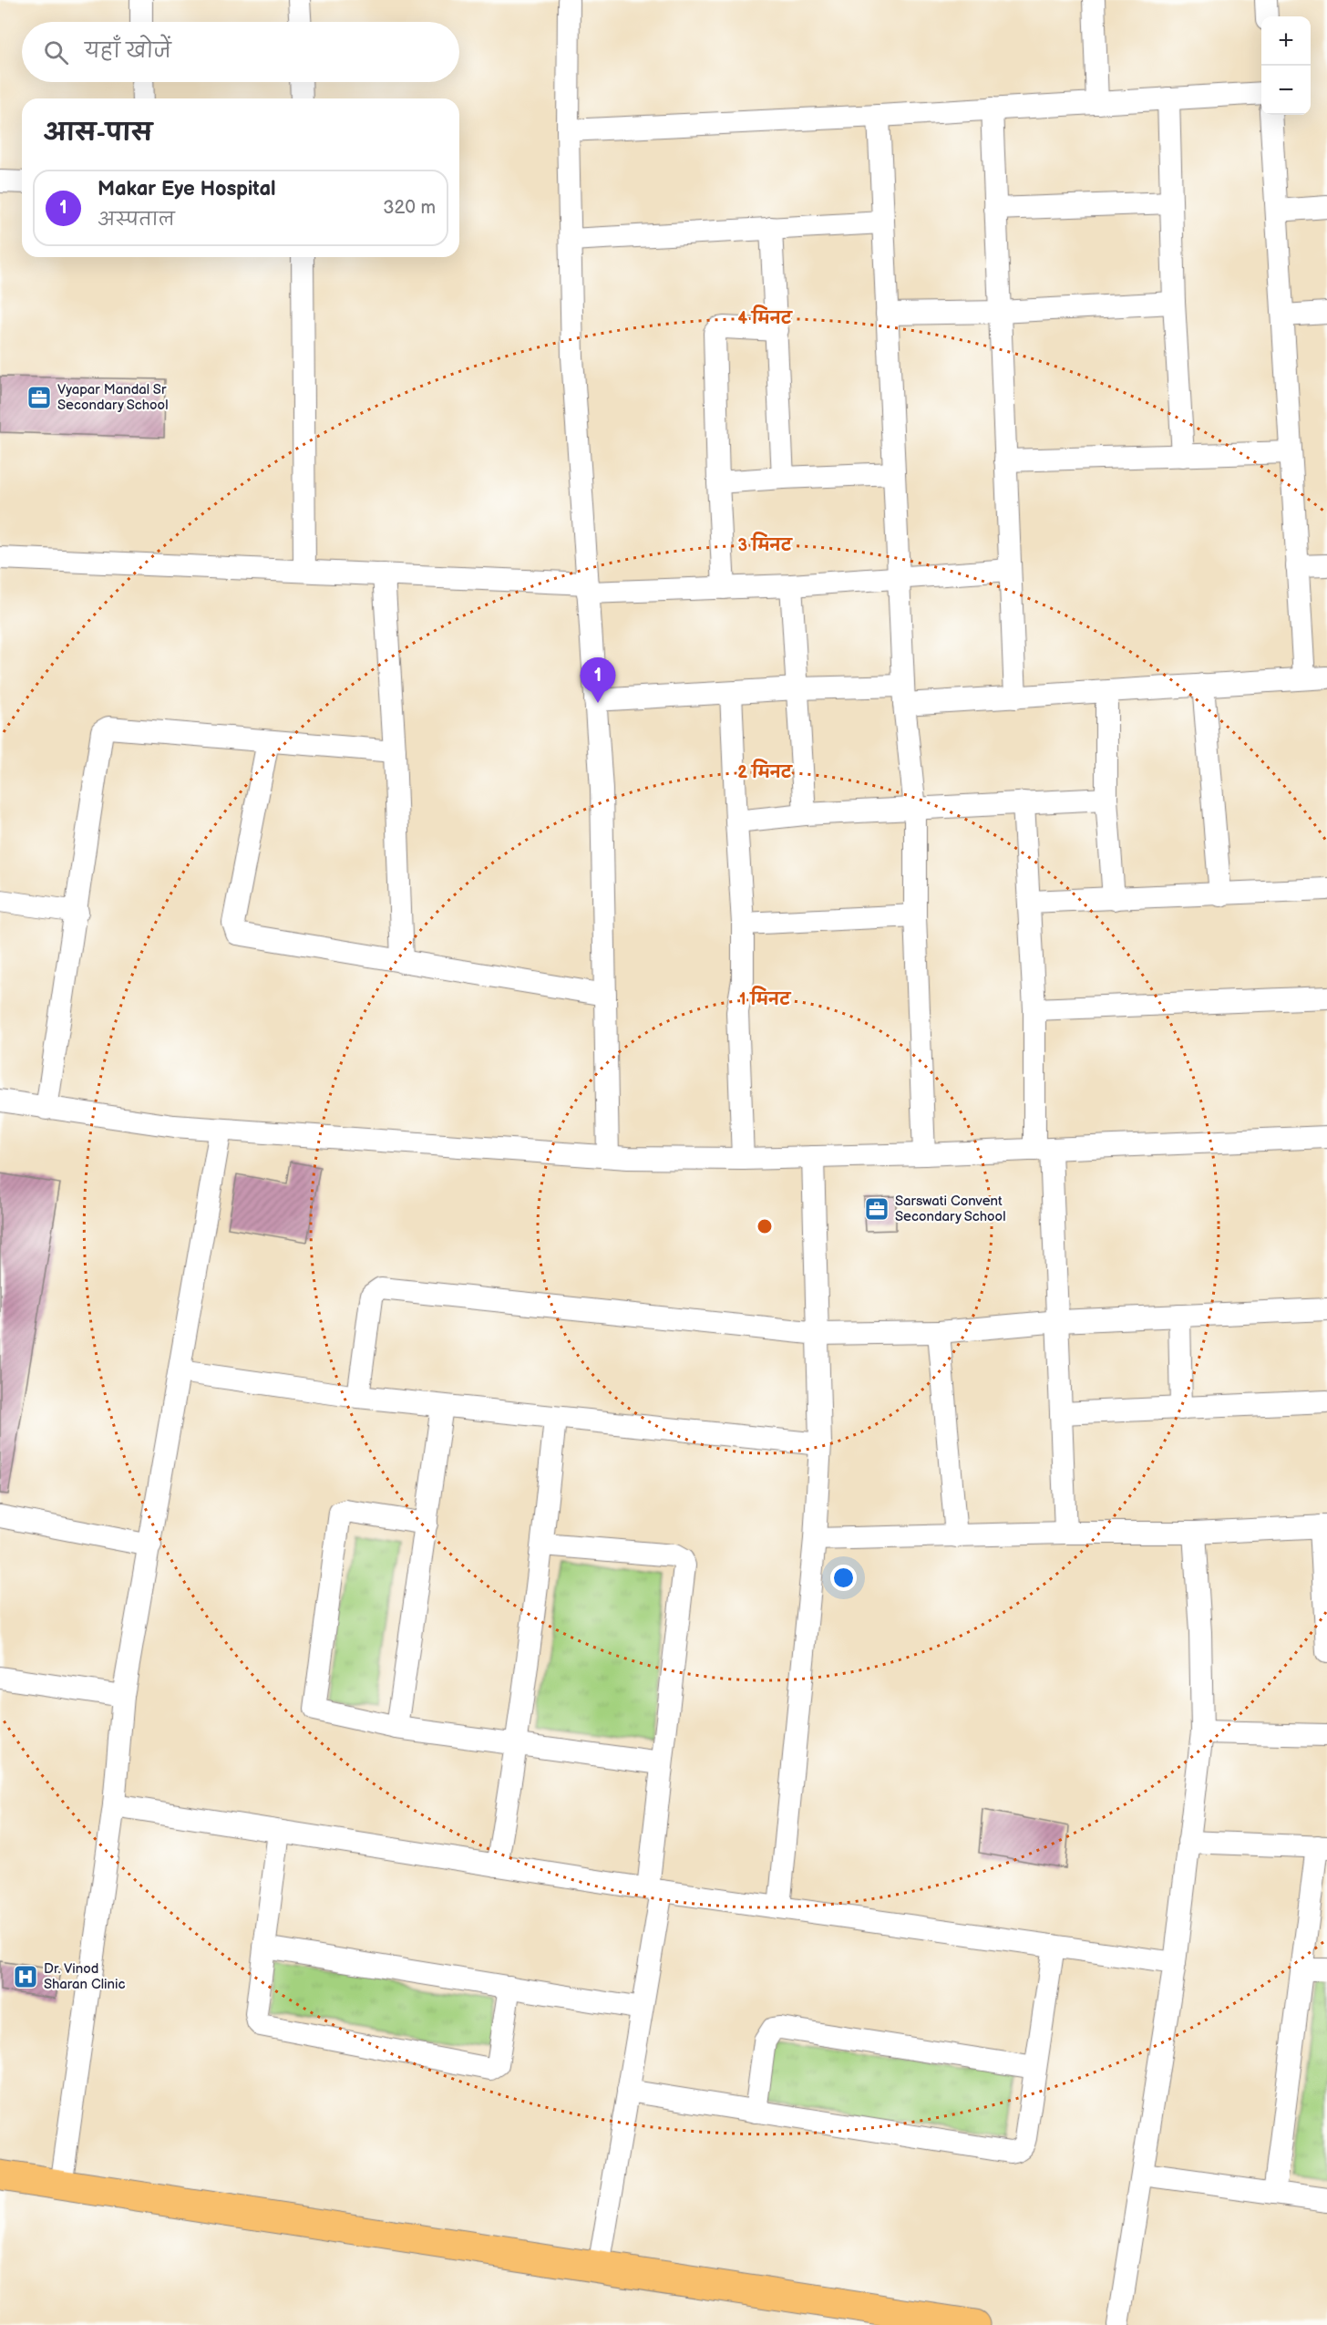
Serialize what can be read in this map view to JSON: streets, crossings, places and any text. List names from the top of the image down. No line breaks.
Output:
{"places":{"office":["Vyapar Mandal Sr Secondary School","Sarswati Convent Secondary School"],"hospital":["Dr. Vinod Sharan Clinic"]},"page":{"map_buttons":["+","−"],"search":"यहाँ खोजें","heading":"आस-पास","list":[{"mark":"1","name":"Makar Eye Hospital","note":"अस्पताल","value":"320 m"}],"pins":"1"},"rings":["4 मिनट","3 मिनट","2 मिनट","1 मिनट"]}
